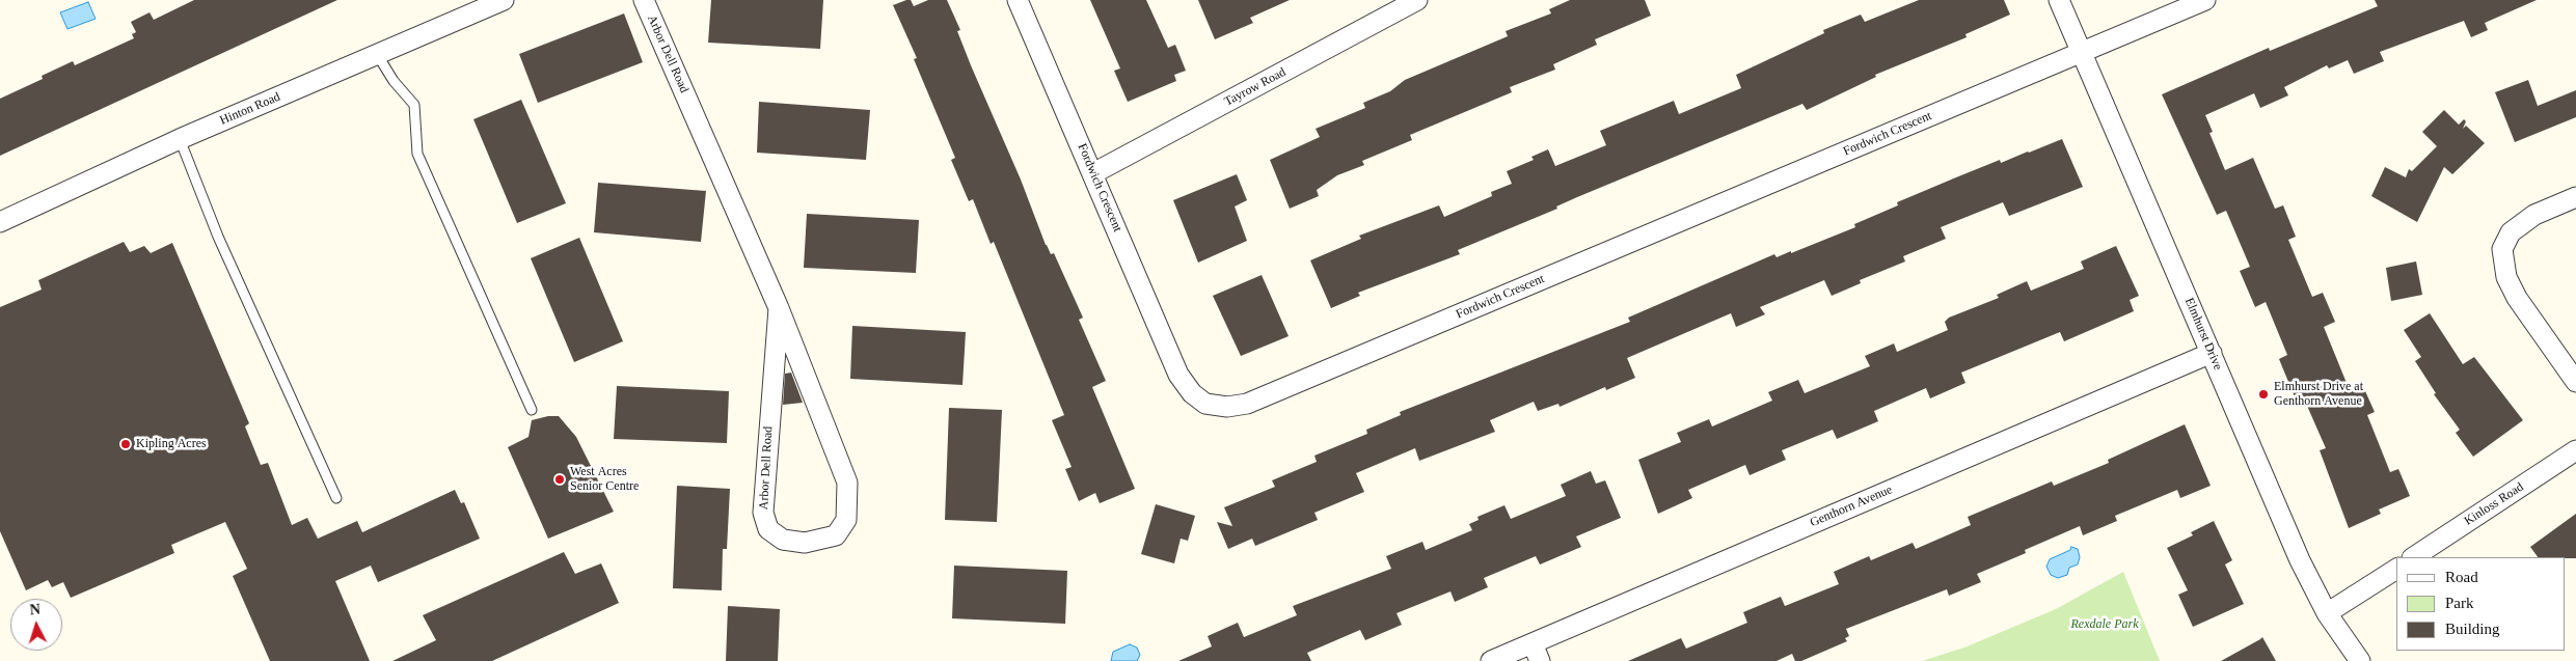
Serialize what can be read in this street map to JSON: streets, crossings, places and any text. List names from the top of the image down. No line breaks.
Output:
{"streets":{"street":["Arbor Dell Road","Tayrow Road","Hinton Road","Fordwich Crescent","Elmhurst Drive","Kinloss Road","Genthorn Avenue"]},"crossings":[["Tayrow Road","Fordwich Crescent"],["Fordwich Crescent","Elmhurst Drive"],["Elmhurst Drive","Genthorn Avenue"]],"parks":["Rexdale Park"],"places":["Elmhurst Drive at Genthorn Avenue","Kipling Acres","West Acres Senior Centre"],"legend":["Road","Park","Building"],"north":"top"}
